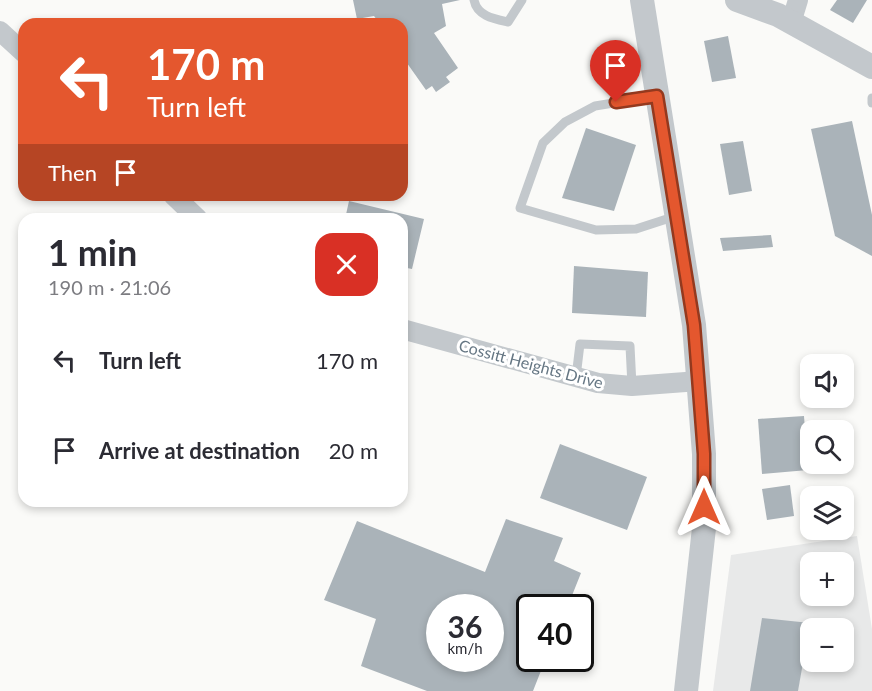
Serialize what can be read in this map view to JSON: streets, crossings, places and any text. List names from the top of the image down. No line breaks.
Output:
{"streets":{"street":["Cossitt Heights Drive"]},"page":{"turn":["170 m","Turn left"],"then":"Then","heading":["1 min","190 m · 21:06"],"list":[{"name":"Turn left","value":"170 m"},{"name":"Arrive at destination","value":"20 m"}],"map_buttons":["+","−"],"speed":"36 km/h","limit":"40"}}
